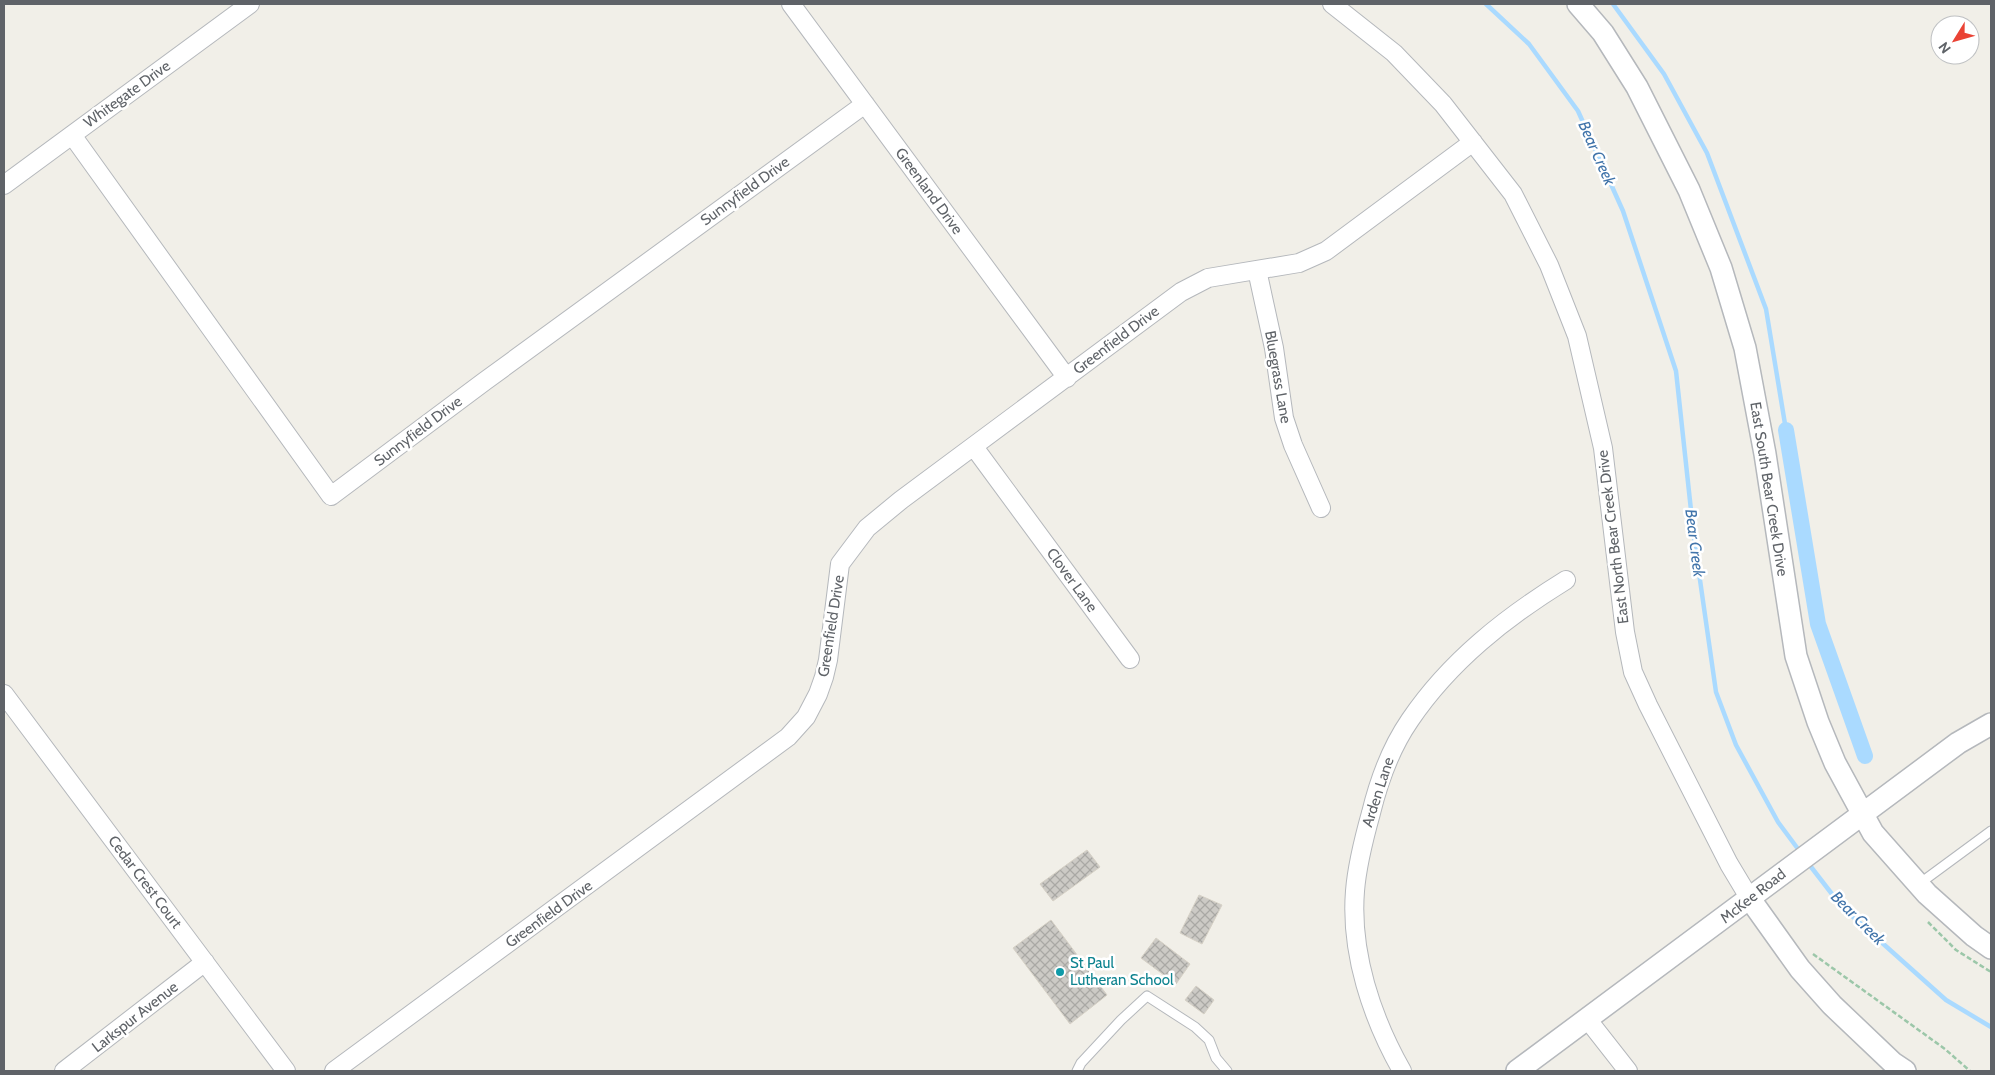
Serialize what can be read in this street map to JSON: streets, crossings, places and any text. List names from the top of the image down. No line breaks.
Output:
{"streets":{"street":["Whitegate Drive","Sunnyfield Drive","Greenland Drive","Greenfield Drive","Bluegrass Lane","East South Bear Creek Drive","East North Bear Creek Drive","Clover Lane","Arden Lane","Cedar Crest Court","McKee Road","Larkspur Avenue"]},"crossings":[["Whitegate Drive","Sunnyfield Drive"],["Sunnyfield Drive","Greenland Drive"],["Greenland Drive","Greenfield Drive"],["Greenfield Drive","Bluegrass Lane"],["Greenfield Drive","East North Bear Creek Drive"],["Greenfield Drive","Clover Lane"],["East South Bear Creek Drive","McKee Road"],["East North Bear Creek Drive","McKee Road"],["Cedar Crest Court","Larkspur Avenue"]],"water":["Bear Creek"],"places":["St Paul Lutheran School"],"north":"bottom left"}
